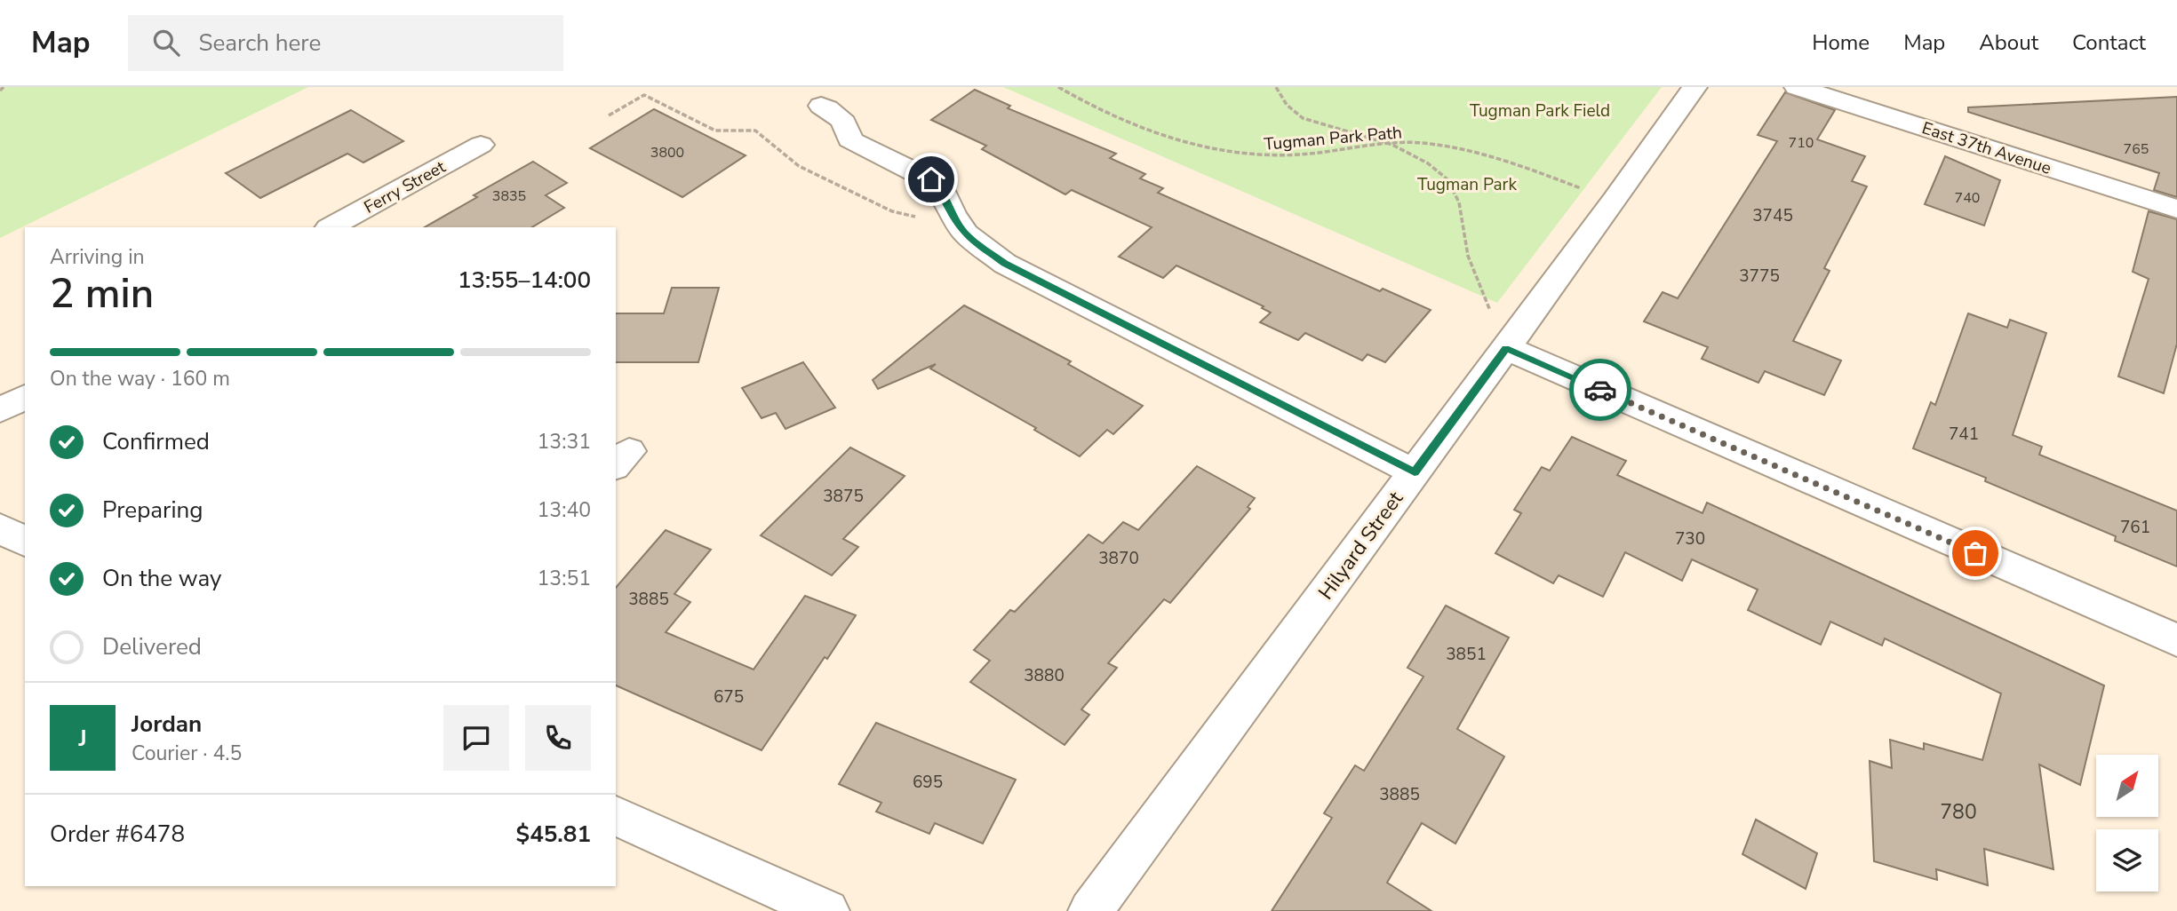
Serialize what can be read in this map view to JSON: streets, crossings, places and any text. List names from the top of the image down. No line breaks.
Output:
{"streets":{"street":["East 37th Avenue","Ferry Street","Hilyard Street"],"path":["Tugman Park Path"]},"crossings":[["Tugman Park Path","Hilyard Street"]],"parks":["Tugman Park Field","Tugman Park"],"house_numbers":["710","765","3800","3835","740","3745","3775","741","3875","761","730","3870","3885","3851","3880","675","695","3885","780"],"north":"top right","page":{"header":"Map","search":"Search here","nav":["Home","Map","About","Contact"],"heading":["2 min","Arriving in","13:55–14:00"],"panel":["Jordan","Courier · 4.5","Order #6478","$45.81"],"bar":"On the way · 160 m","list":[["Confirmed","13:31"],["Preparing","13:40"],["On the way","13:51"],"Delivered"],"round":"J"}}
